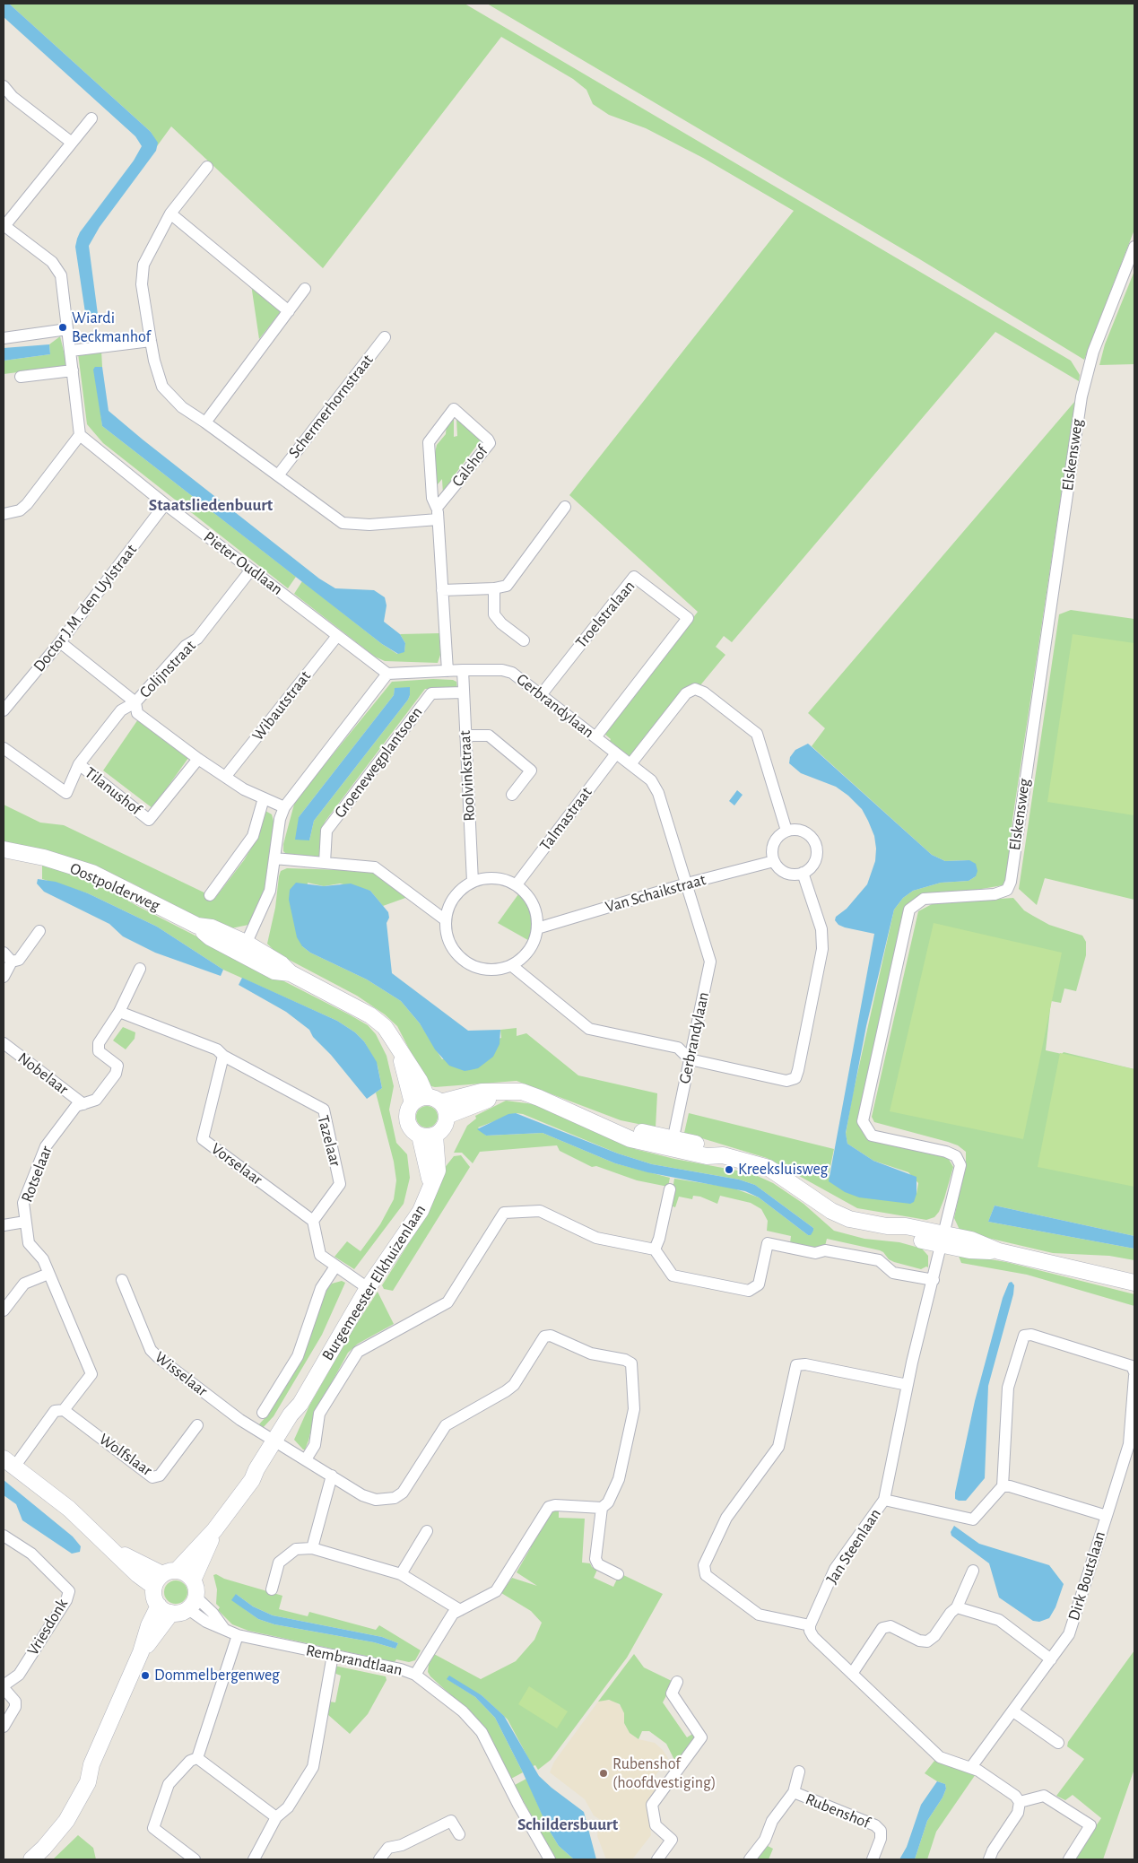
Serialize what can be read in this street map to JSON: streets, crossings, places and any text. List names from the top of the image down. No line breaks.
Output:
{"streets":{"street":["Schermerhornstraat","Elskensweg","Calshof","Pieter Oudlaan","Doctor J.M. den Uylstraat","Troelstralaan","Colijnstraat","Wibautstraat","Gerbrandylaan","Groenewegplantsoen","Roolvinkstraat","Tilanushof","Talmastraat","Oostpolderweg","Van Schaikstraat","Nobelaar","Tazelaar","Vorselaar","Rotselaar","Burgemeester Elkhuizenlaan","Wisselaar","Wolfslaar","Jan Steenlaan","Dirk Boutslaan","Vriesdonk","Rembrandtlaan","Rubenshof"]},"crossings":[["Elskensweg","Jan Steenlaan"],["Calshof","Gerbrandylaan"],["Pieter Oudlaan","Doctor J.M. den Uylstraat"],["Pieter Oudlaan","Colijnstraat"],["Pieter Oudlaan","Wibautstraat"],["Pieter Oudlaan","Gerbrandylaan"],["Troelstralaan","Gerbrandylaan"],["Colijnstraat","Tilanushof"],["Gerbrandylaan","Roolvinkstraat"],["Gerbrandylaan","Talmastraat"],["Gerbrandylaan","Van Schaikstraat"],["Groenewegplantsoen","Roolvinkstraat"],["Roolvinkstraat","Talmastraat"],["Roolvinkstraat","Van Schaikstraat"],["Talmastraat","Van Schaikstraat"],["Nobelaar","Rotselaar"],["Tazelaar","Vorselaar"],["Rotselaar","Wolfslaar"],["Burgemeester Elkhuizenlaan","Wisselaar"],["Burgemeester Elkhuizenlaan","Rembrandtlaan"]],"districts":["Staatsliedenbuurt","Schildersbuurt"],"places":["Wiardi Beckmanhof","Kreeksluisweg","Dommelbergenweg","Rubenshof (hoofdvestiging)"]}
